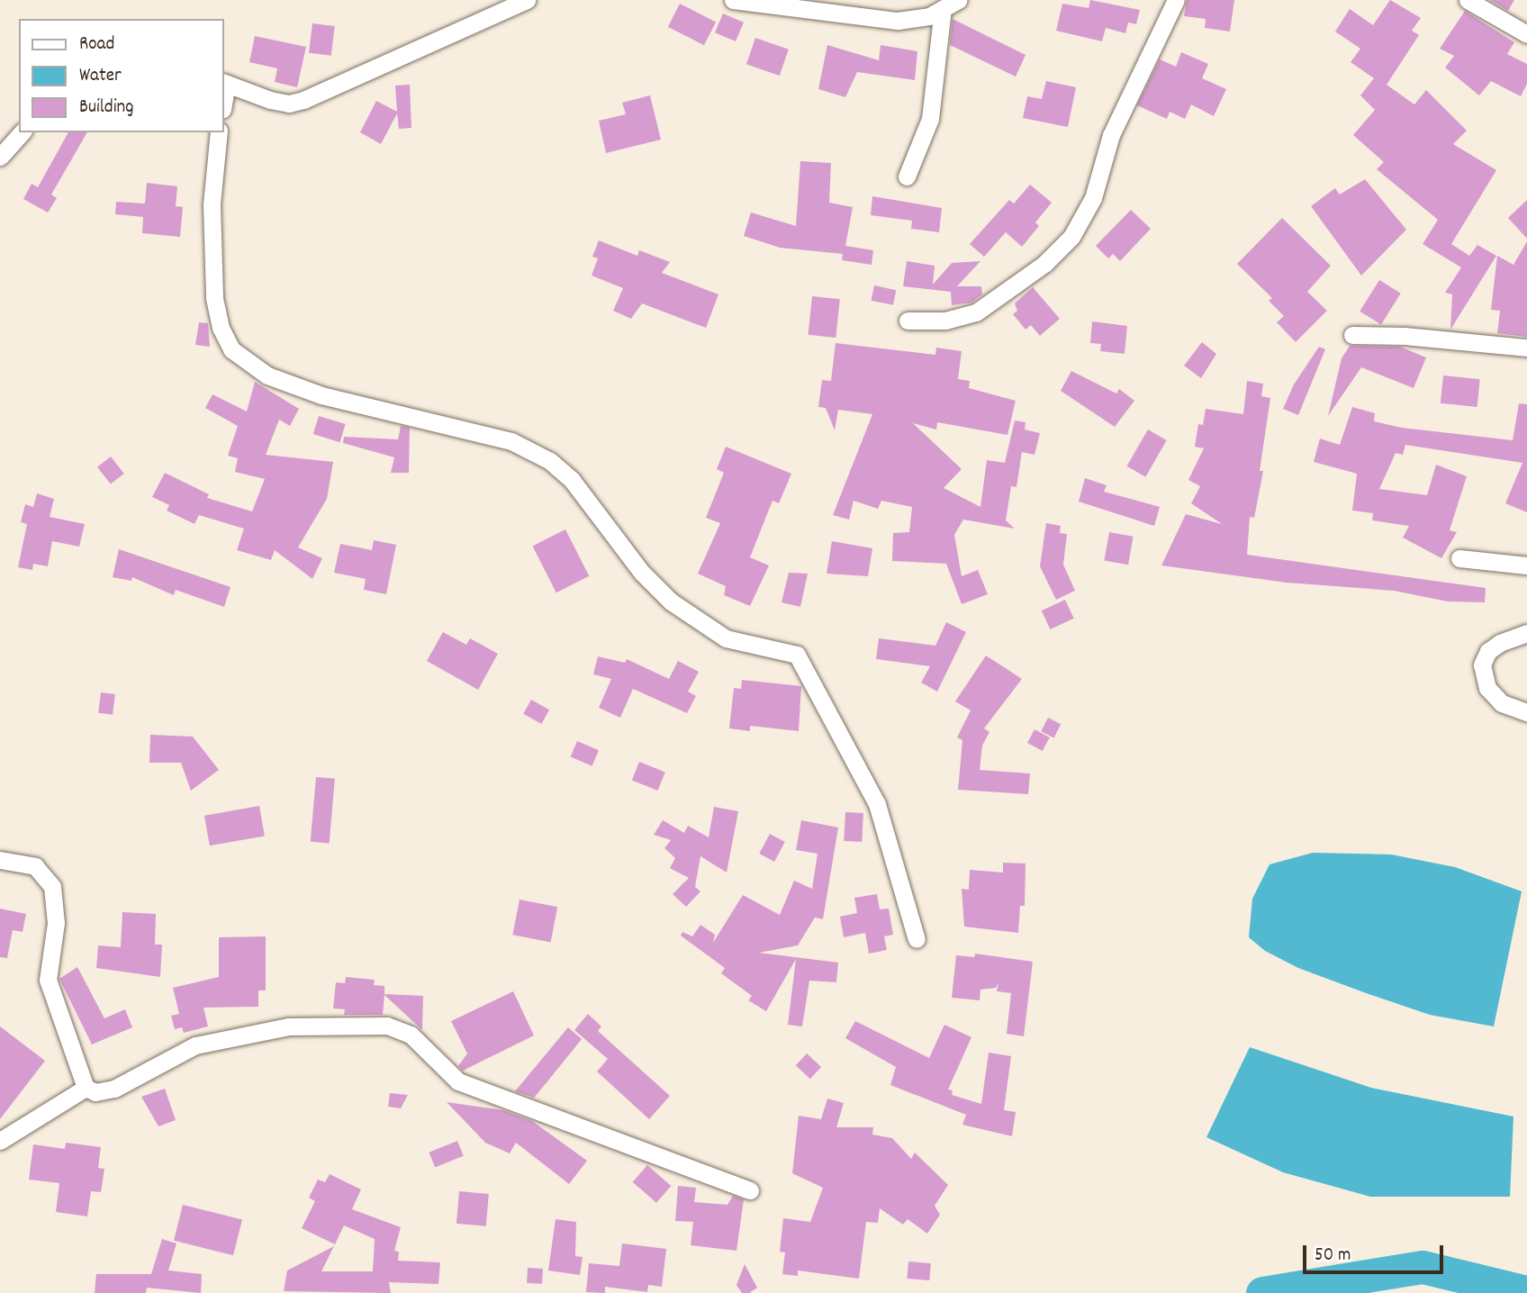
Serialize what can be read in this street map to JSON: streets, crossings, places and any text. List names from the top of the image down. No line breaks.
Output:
{"legend":["Road","Water","Building"],"scale_bar":"50 m"}
